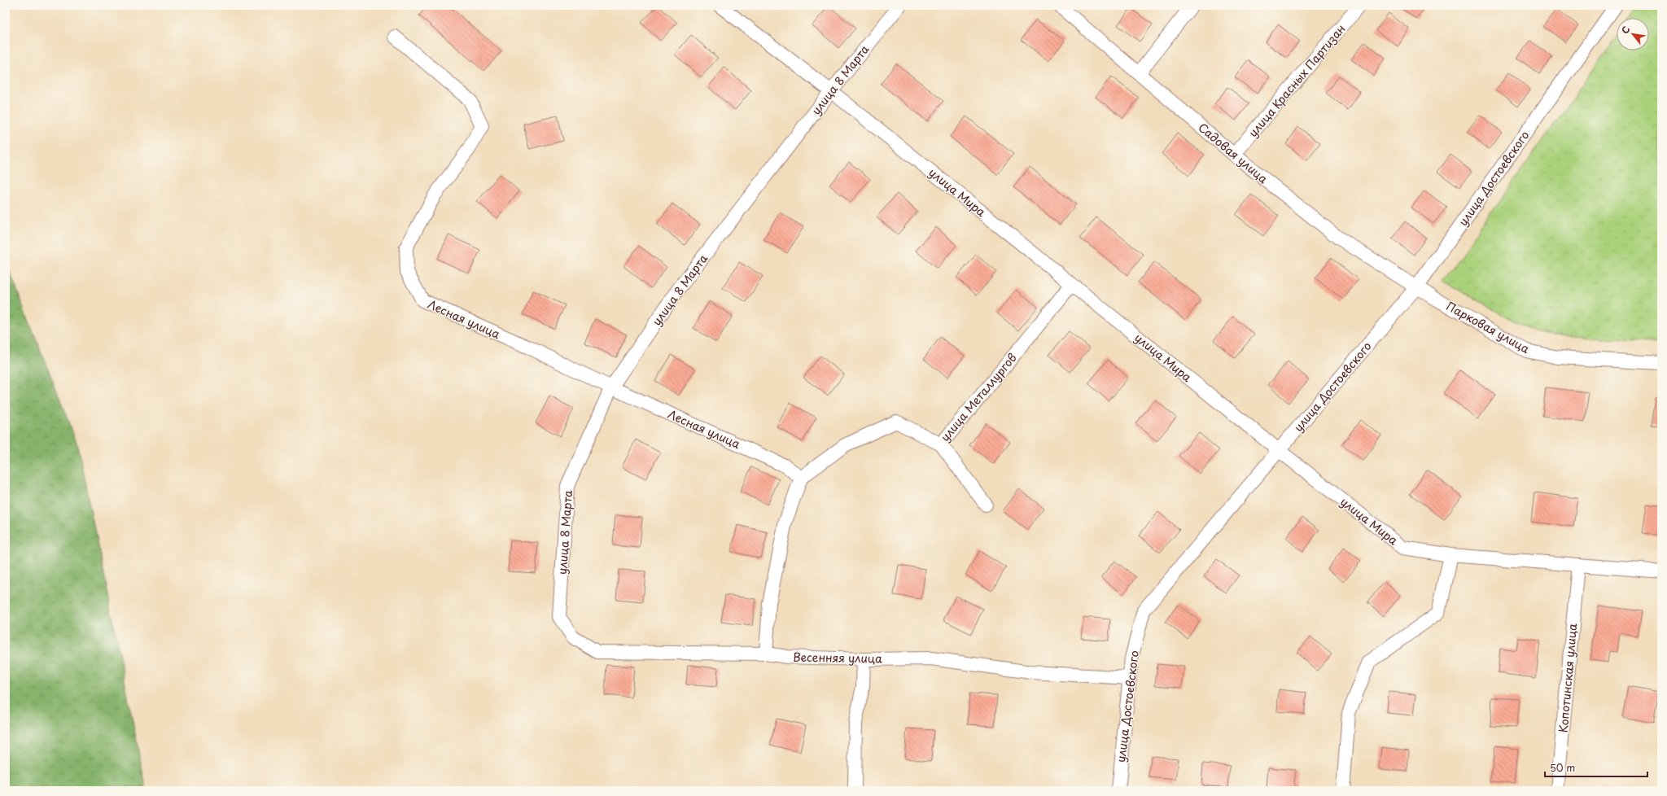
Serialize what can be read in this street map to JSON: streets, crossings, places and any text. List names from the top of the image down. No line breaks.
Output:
{"streets":{"street":["улица 8 Марта","улица Красных Партизан","Садовая улица","улица Достоевского","улица Мира","Лесная улица","Парковая улица","улица Металлургов","Весенняя улица","Копотинская улица"]},"crossings":[["улица 8 Марта","улица Мира"],["улица 8 Марта","Лесная улица"],["улица 8 Марта","Весенняя улица"],["улица Красных Партизан","Садовая улица"],["Садовая улица","улица Достоевского"],["Садовая улица","Парковая улица"],["улица Достоевского","улица Мира"],["улица Достоевского","Парковая улица"],["улица Достоевского","Весенняя улица"],["улица Мира","улица Металлургов"],["улица Мира","Копотинская улица"],["Лесная улица","улица Металлургов"]],"scale_bar":"50 m","north":"top left"}
